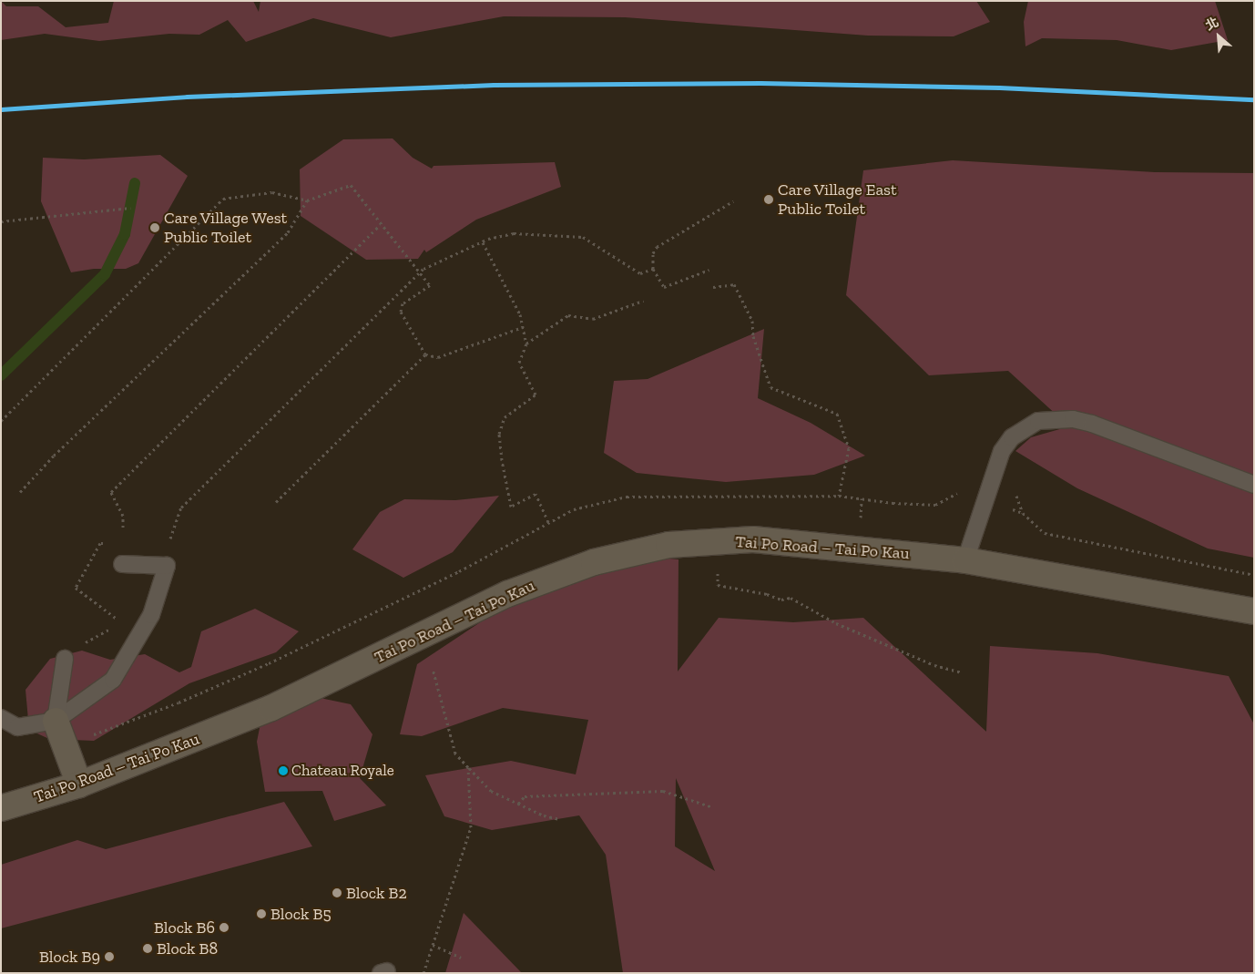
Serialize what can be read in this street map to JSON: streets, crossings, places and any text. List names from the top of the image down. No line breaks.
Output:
{"streets":{"main road":["Tai Po Road – Tai Po Kau"]},"places":["Care Village East Public Toilet","Care Village West Public Toilet","Chateau Royale","Block B2","Block B5","Block B6","Block B8","Block B9"],"north":"top left"}
